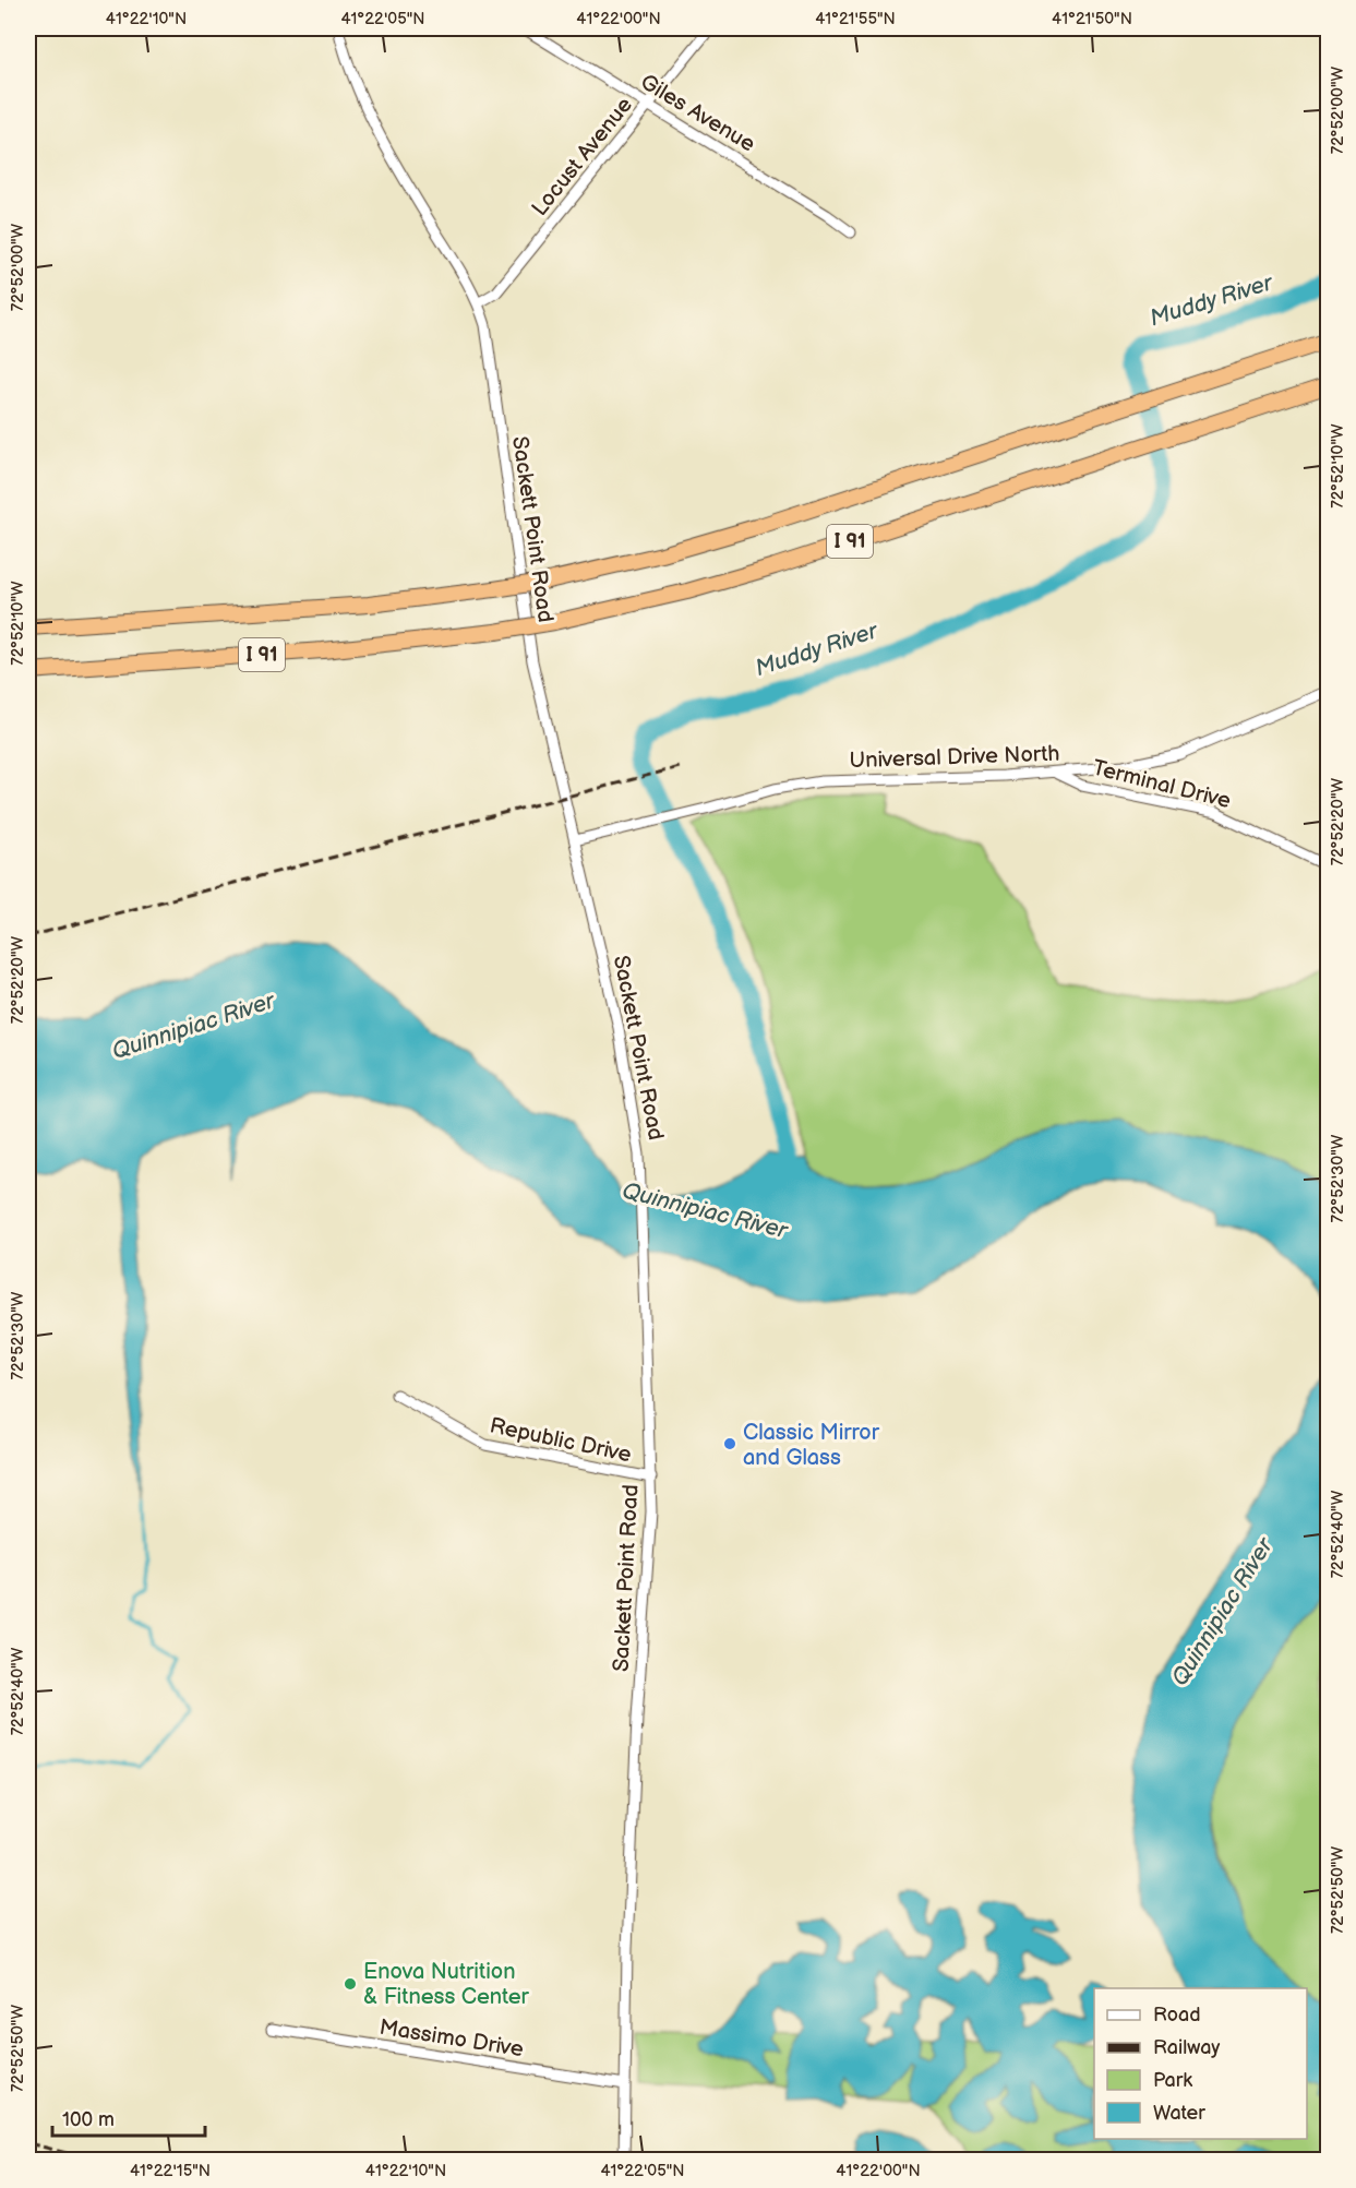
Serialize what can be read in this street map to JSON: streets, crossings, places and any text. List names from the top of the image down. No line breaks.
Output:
{"streets":{"highway":["I 91"],"street":["Giles Avenue","Locust Avenue","Sackett Point Road","Universal Drive North","Terminal Drive","Republic Drive","Massimo Drive"]},"crossings":[["Giles Avenue","Locust Avenue"],["Locust Avenue","Sackett Point Road"],["Sackett Point Road","Universal Drive North"],["Sackett Point Road","Republic Drive"],["Sackett Point Road","Massimo Drive"],["Universal Drive North","Terminal Drive"]],"water":["Muddy River","Quinnipiac River"],"places":["Classic Mirror and Glass","Enova Nutrition & Fitness Center"],"legend":["Road","Railway","Park","Water"],"scale_bar":"100 m","coordinates":["41°22'10\"N","41°22'05\"N","41°22'00\"N","41°21'55\"N","41°21'50\"N","72°52'00\"W","72°52'10\"W","72°52'20\"W","72°52'30\"W","72°52'40\"W","72°52'50\"W","41°22'15\"N"]}
